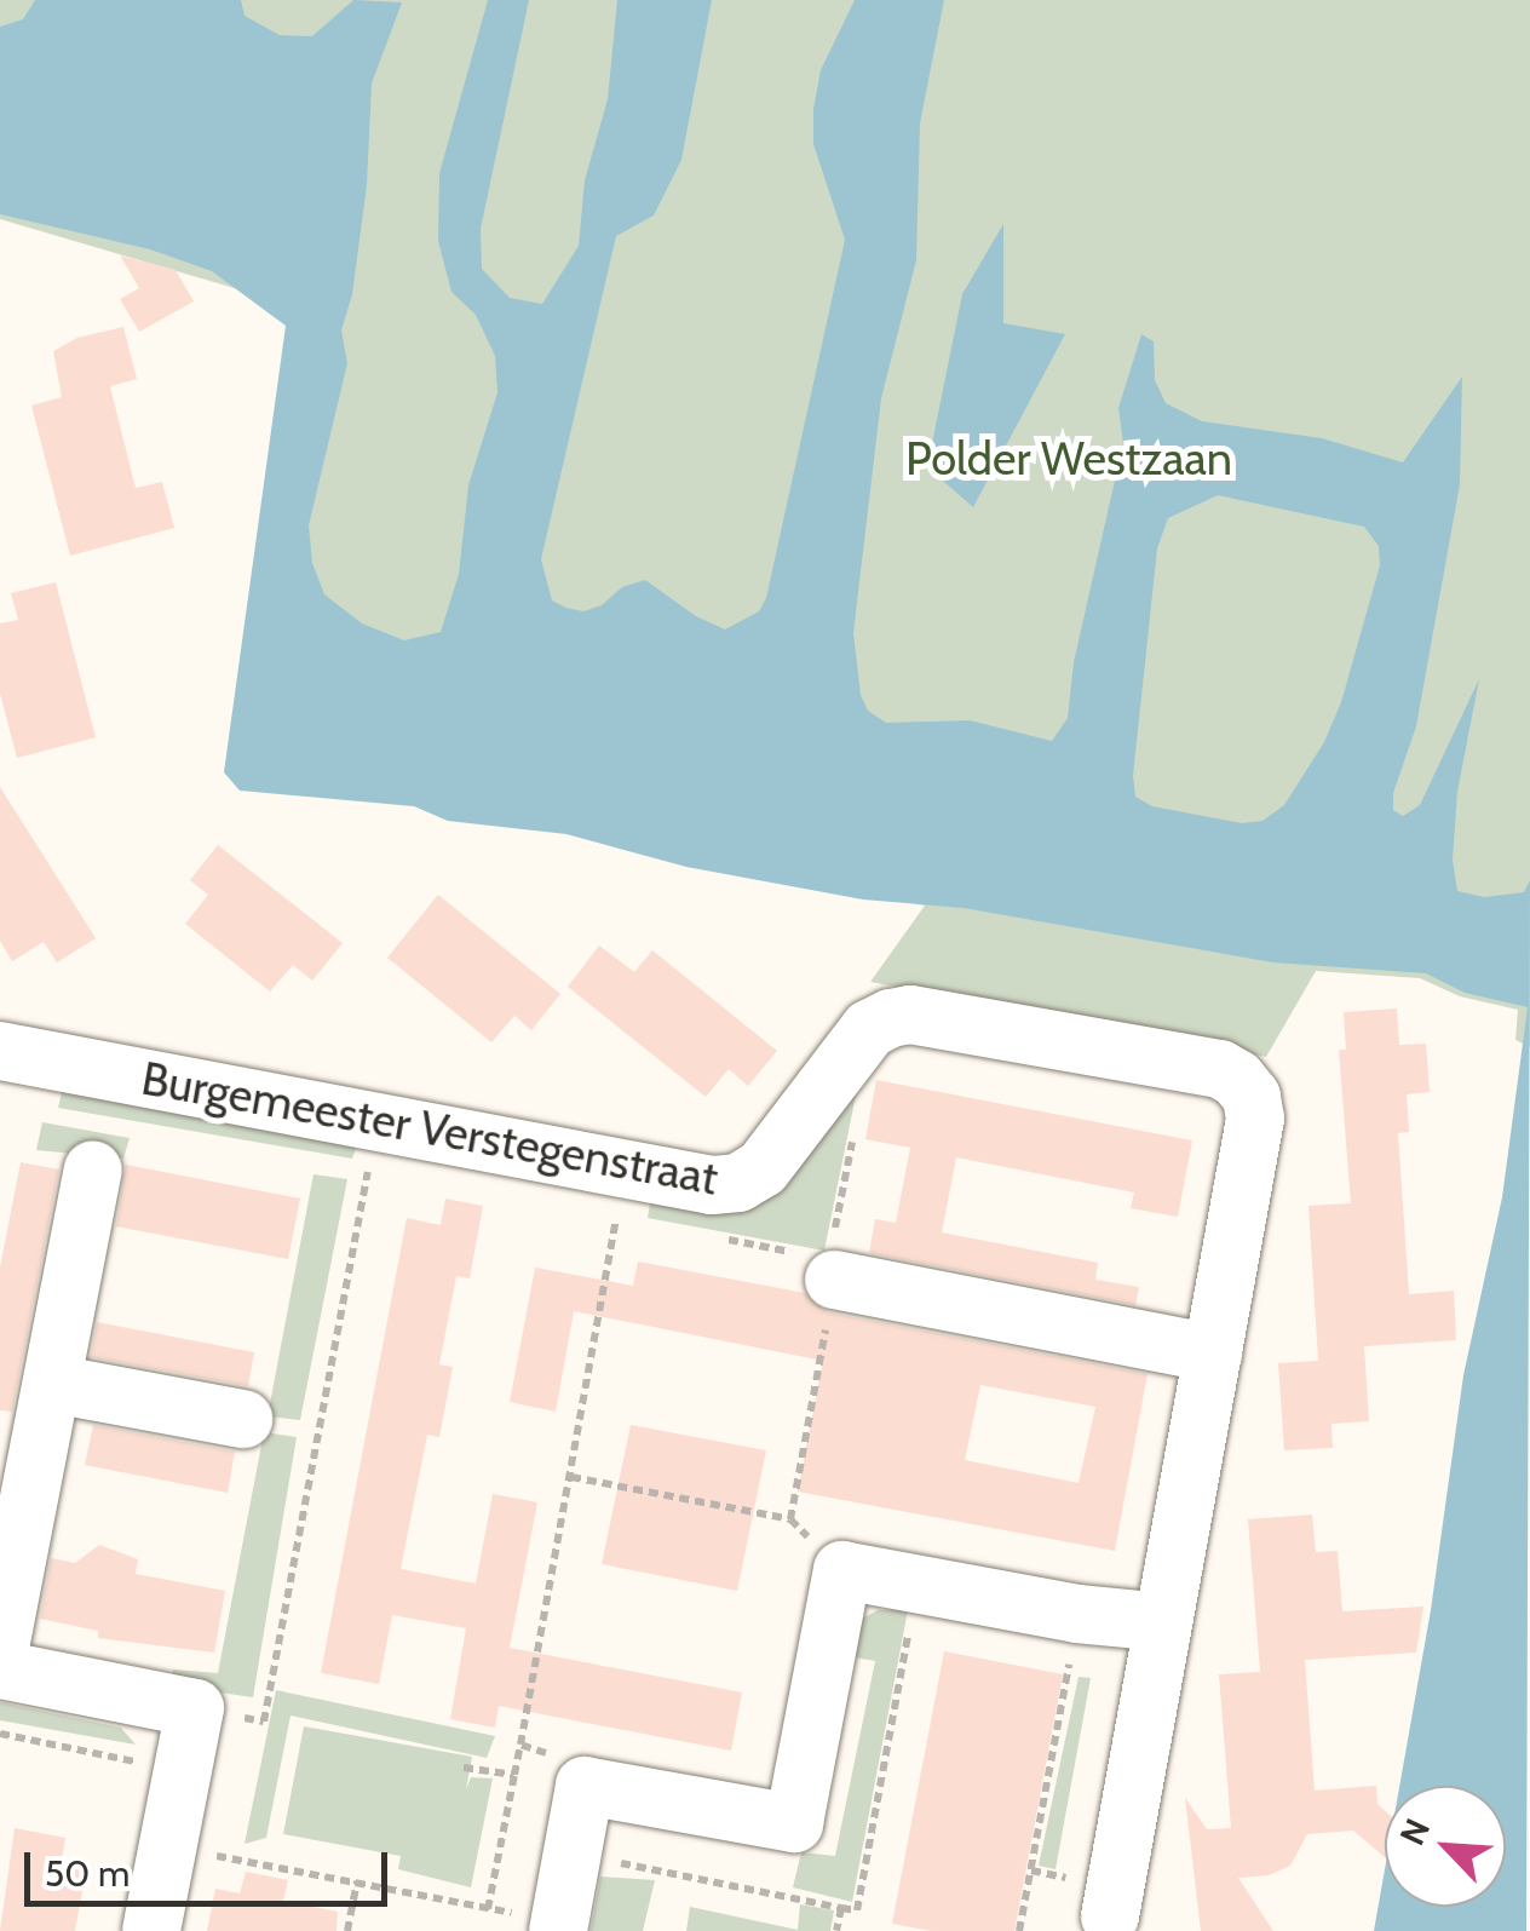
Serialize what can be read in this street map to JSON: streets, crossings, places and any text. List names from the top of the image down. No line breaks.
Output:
{"streets":{"street":["Burgemeester Verstegenstraat"]},"parks":["Polder Westzaan"],"scale_bar":"50 m","north":"top left"}
